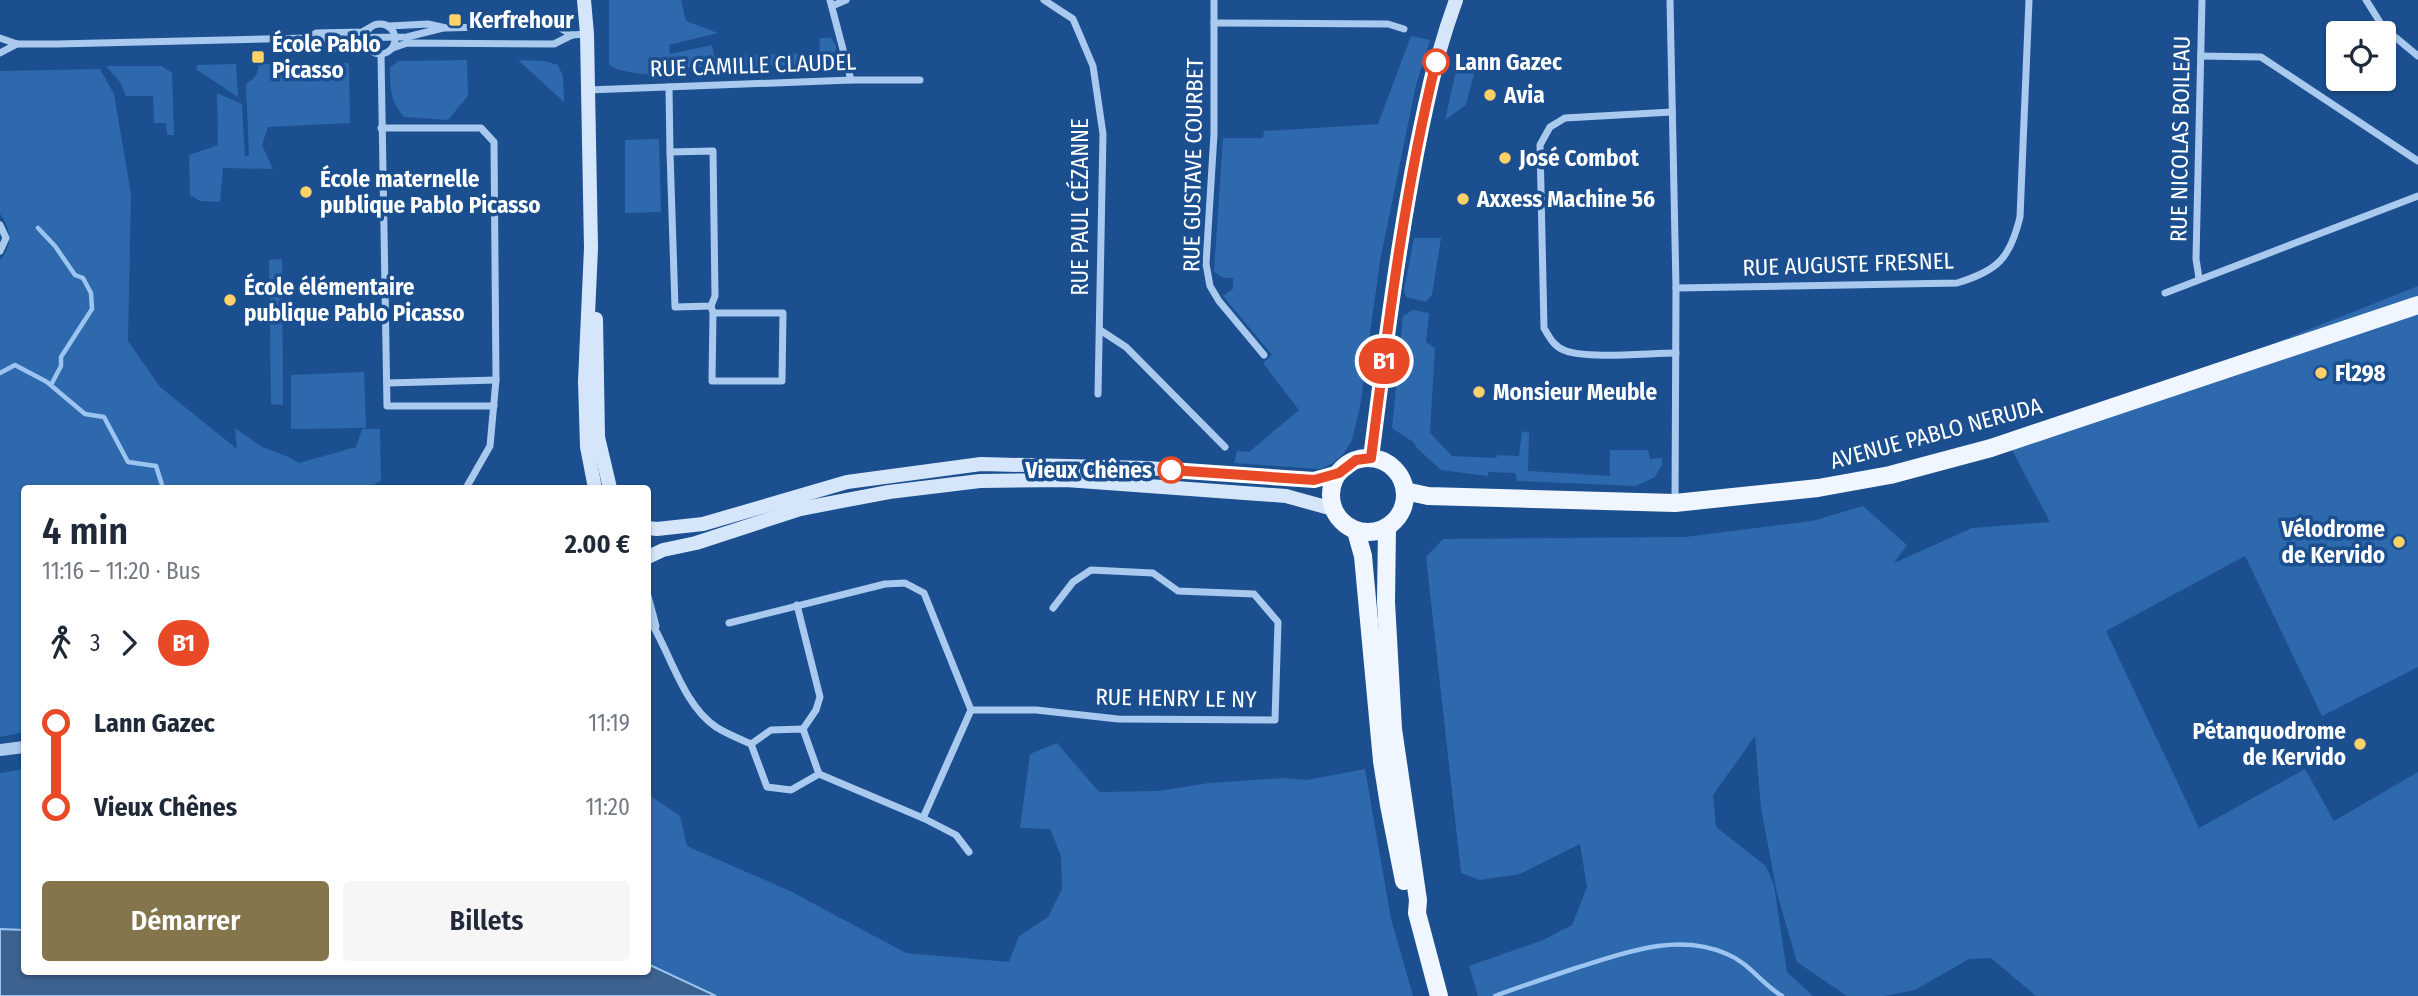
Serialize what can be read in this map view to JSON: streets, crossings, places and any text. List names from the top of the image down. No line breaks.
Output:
{"streets":{"main road":["AVENUE PABLO NERUDA"],"street":["RUE CAMILLE CLAUDEL","RUE NICOLAS BOILEAU","RUE GUSTAVE COURBET","RUE PAUL CÉZANNE","RUE AUGUSTE FRESNEL","RUE HENRY LE NY"]},"places":{"transit":["Kerfrehour","École Pablo Picasso"],"other":["Lann Gazec","Avia","José Combot","École maternelle publique Pablo Picasso","Axxess Machine 56","École élémentaire publique Pablo Picasso","Fl298","Monsieur Meuble","Vieux Chênes","Vélodrome de Kervido","Pétanquodrome de Kervido"]},"lines":["bus line B1"],"page":{"on_map":"B1","heading":["4 min","11:16 – 11:20 · Bus","2.00 €"],"legs":["3","B1"],"list":[{"name":"Lann Gazec","value":"11:19"},{"name":"Vieux Chênes","value":"11:20"}],"buttons":["Démarrer","Billets"]}}
